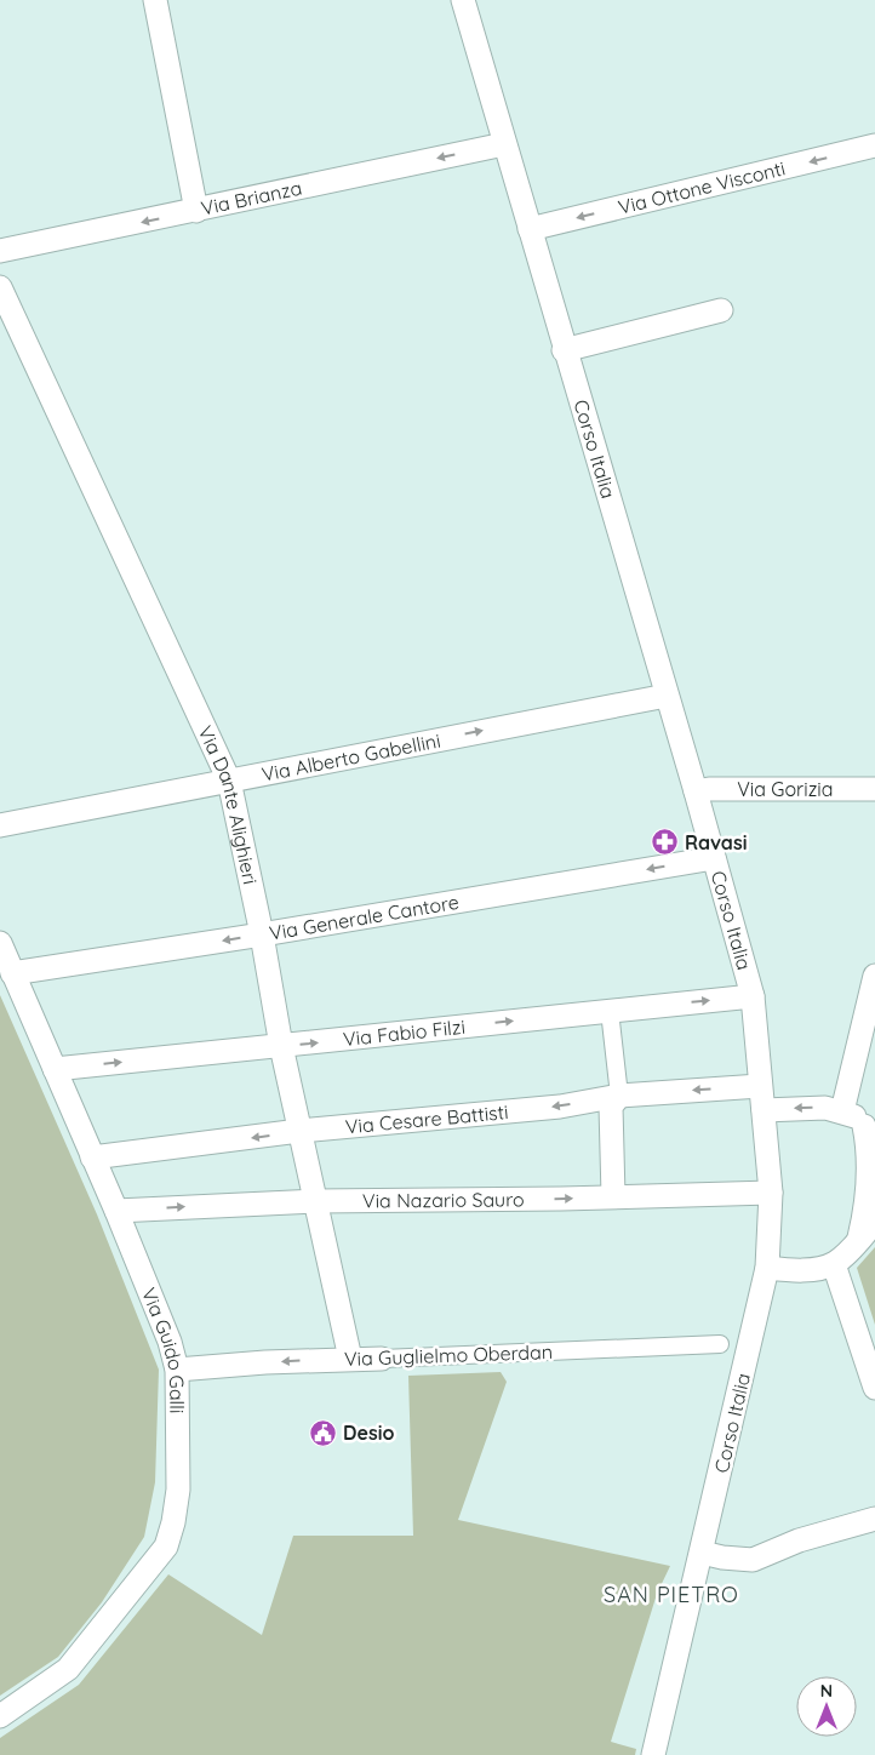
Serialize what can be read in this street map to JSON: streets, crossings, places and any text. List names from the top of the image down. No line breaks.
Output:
{"streets":{"street":["Via Ottone Visconti","Via Brianza","Corso Italia","Via Alberto Gabellini","Via Gorizia","Via Dante Alighieri","Via Generale Cantore","Via Fabio Filzi","Via Cesare Battisti","Via Nazario Sauro","Via Guido Galli","Via Guglielmo Oberdan"]},"crossings":[["Via Ottone Visconti","Corso Italia"],["Via Brianza","Corso Italia"],["Corso Italia","Via Alberto Gabellini"],["Corso Italia","Via Gorizia"],["Corso Italia","Via Generale Cantore"],["Corso Italia","Via Fabio Filzi"],["Corso Italia","Via Cesare Battisti"],["Corso Italia","Via Nazario Sauro"],["Via Alberto Gabellini","Via Dante Alighieri"],["Via Dante Alighieri","Via Generale Cantore"],["Via Dante Alighieri","Via Fabio Filzi"],["Via Dante Alighieri","Via Cesare Battisti"],["Via Dante Alighieri","Via Nazario Sauro"],["Via Dante Alighieri","Via Guglielmo Oberdan"],["Via Generale Cantore","Via Guido Galli"],["Via Fabio Filzi","Via Guido Galli"],["Via Cesare Battisti","Via Guido Galli"],["Via Nazario Sauro","Via Guido Galli"],["Via Guido Galli","Via Guglielmo Oberdan"]],"one_way":["Via Brianza","Via Alberto Gabellini","Via Generale Cantore","Via Fabio Filzi","Via Cesare Battisti","Via Nazario Sauro"],"districts":["SAN PIETRO"],"places":{"pharmacy":["Ravasi"],"public building":["Desio"]},"north":"top"}
